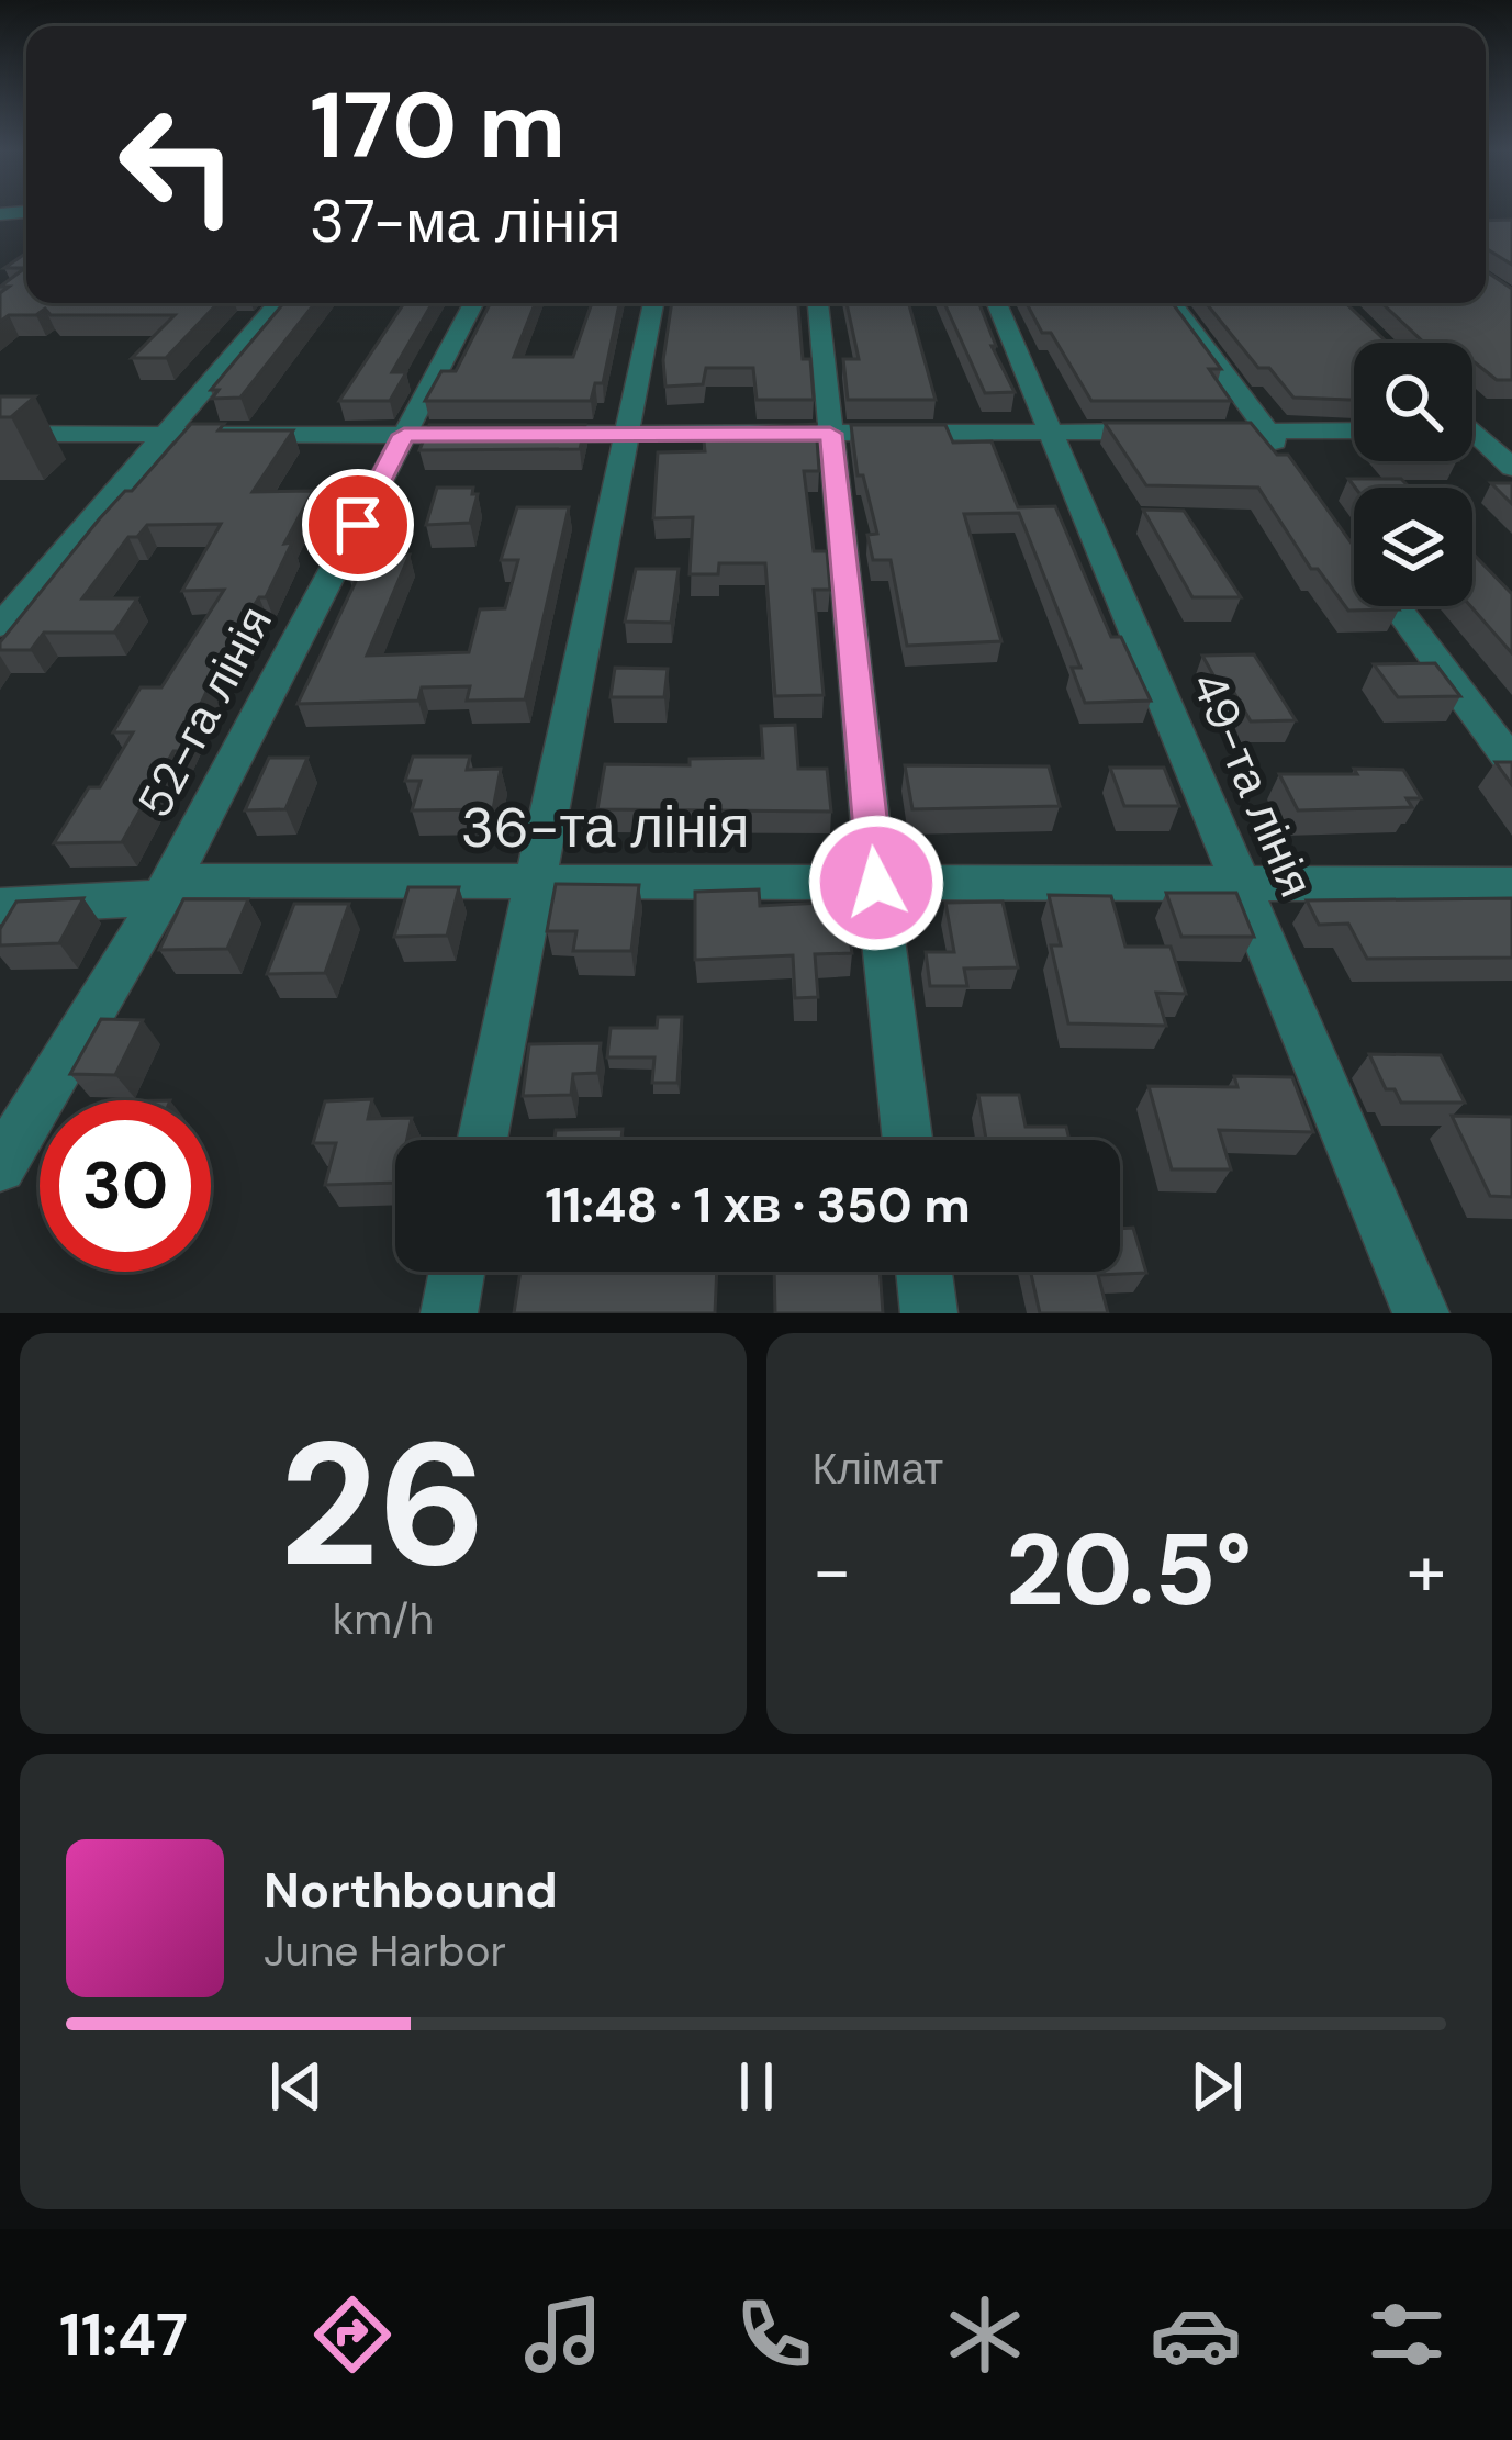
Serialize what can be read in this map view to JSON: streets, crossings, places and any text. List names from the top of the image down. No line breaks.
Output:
{"streets":{"street":["52-га лінія","49-та лінія","36-та лінія"]},"crossings":[["52-га лінія","36-та лінія"],["49-та лінія","36-та лінія"]],"page":{"turn":["170 m","37-ма лінія"],"limit":"30","trip":"11:48 · 1 хв · 350 m","tile":[["26","km/h"],"Клімат"],"heat":["−","20.5°","+"],"song":["Northbound","June Harbor"],"tabs":"11:47"}}
